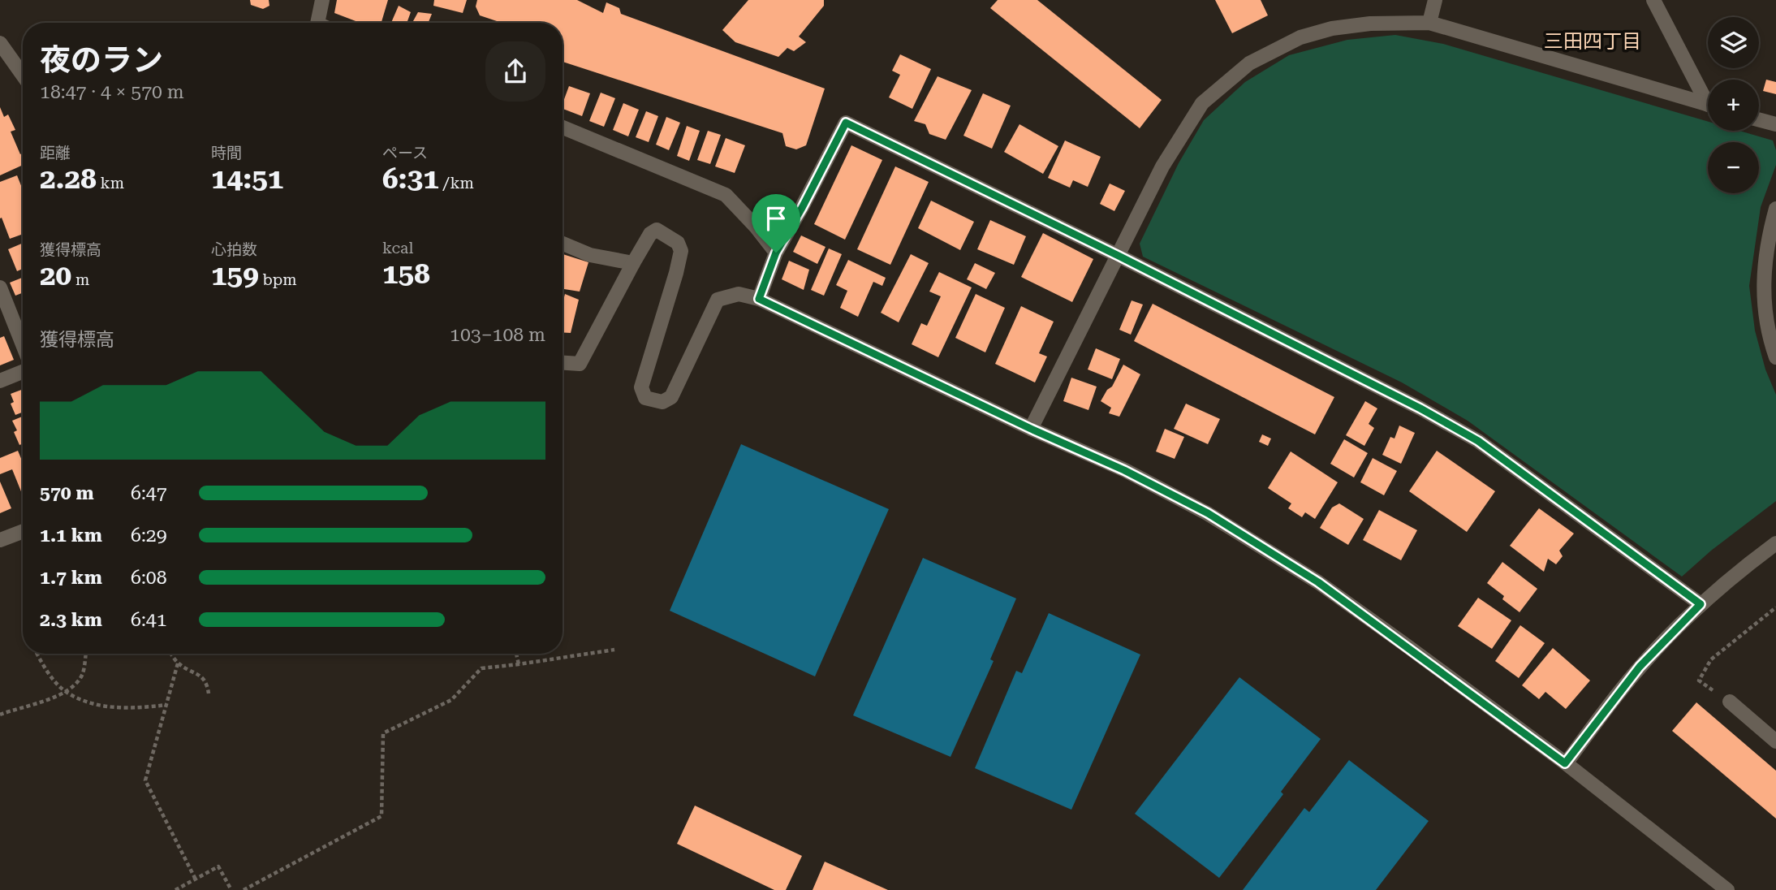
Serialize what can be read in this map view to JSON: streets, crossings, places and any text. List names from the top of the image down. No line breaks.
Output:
{"districts":["三田四丁目"],"page":{"map_buttons":["+","−"],"heading":["夜のラン","18:47 · 4 × 570 m"],"stats":[["距離","2.28 km"],["時間","14:51"],["ペース","6:31 /km"],["獲得標高","20 m"],["心拍数","159 bpm"],["kcal","158"]],"chart":["獲得標高","103–108 m"],"list":[{"name":"570 m","note":"6:47"},{"name":"1.1 km","note":"6:29"},{"name":"1.7 km","note":"6:08"},{"name":"2.3 km","note":"6:41"}]}}
